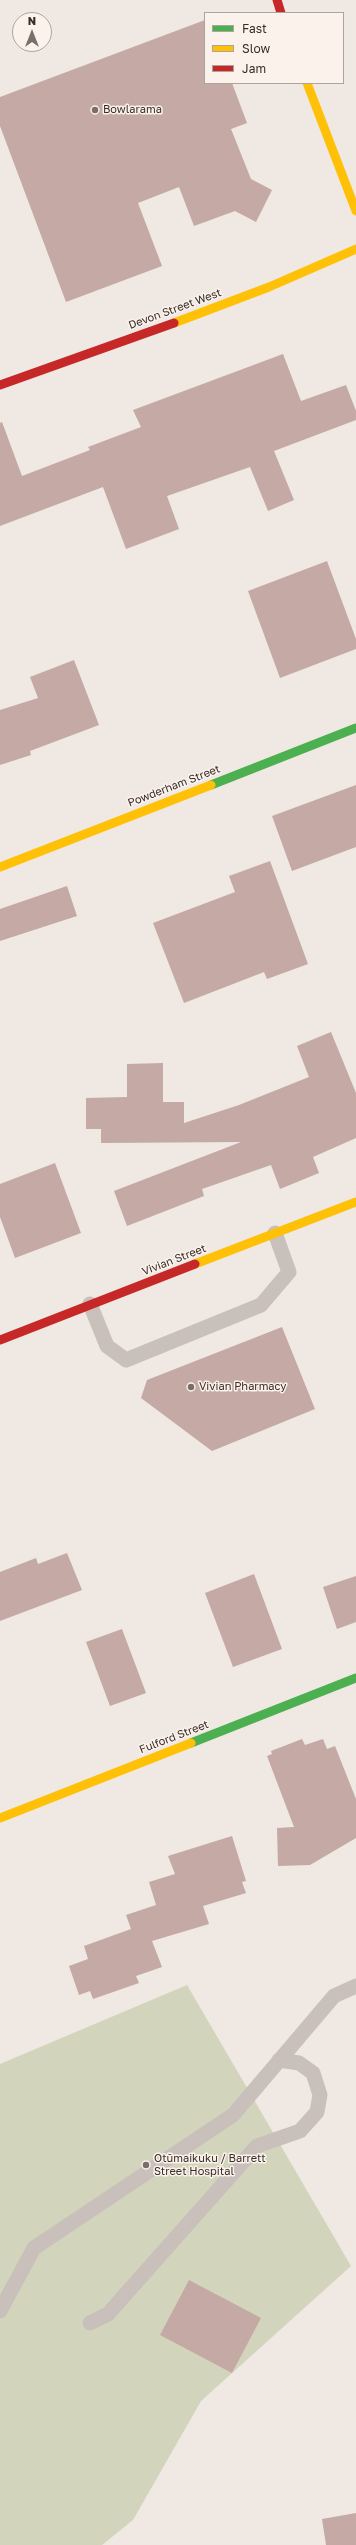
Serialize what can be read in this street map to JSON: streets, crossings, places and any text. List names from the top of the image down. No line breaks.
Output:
{"streets":{"street":["Devon Street West","Powderham Street","Vivian Street","Fulford Street"]},"places":["Bowlarama","Vivian Pharmacy","Otūmaikuku / Barrett Street Hospital"],"legend":["Fast","Slow","Jam"],"north":"top"}
